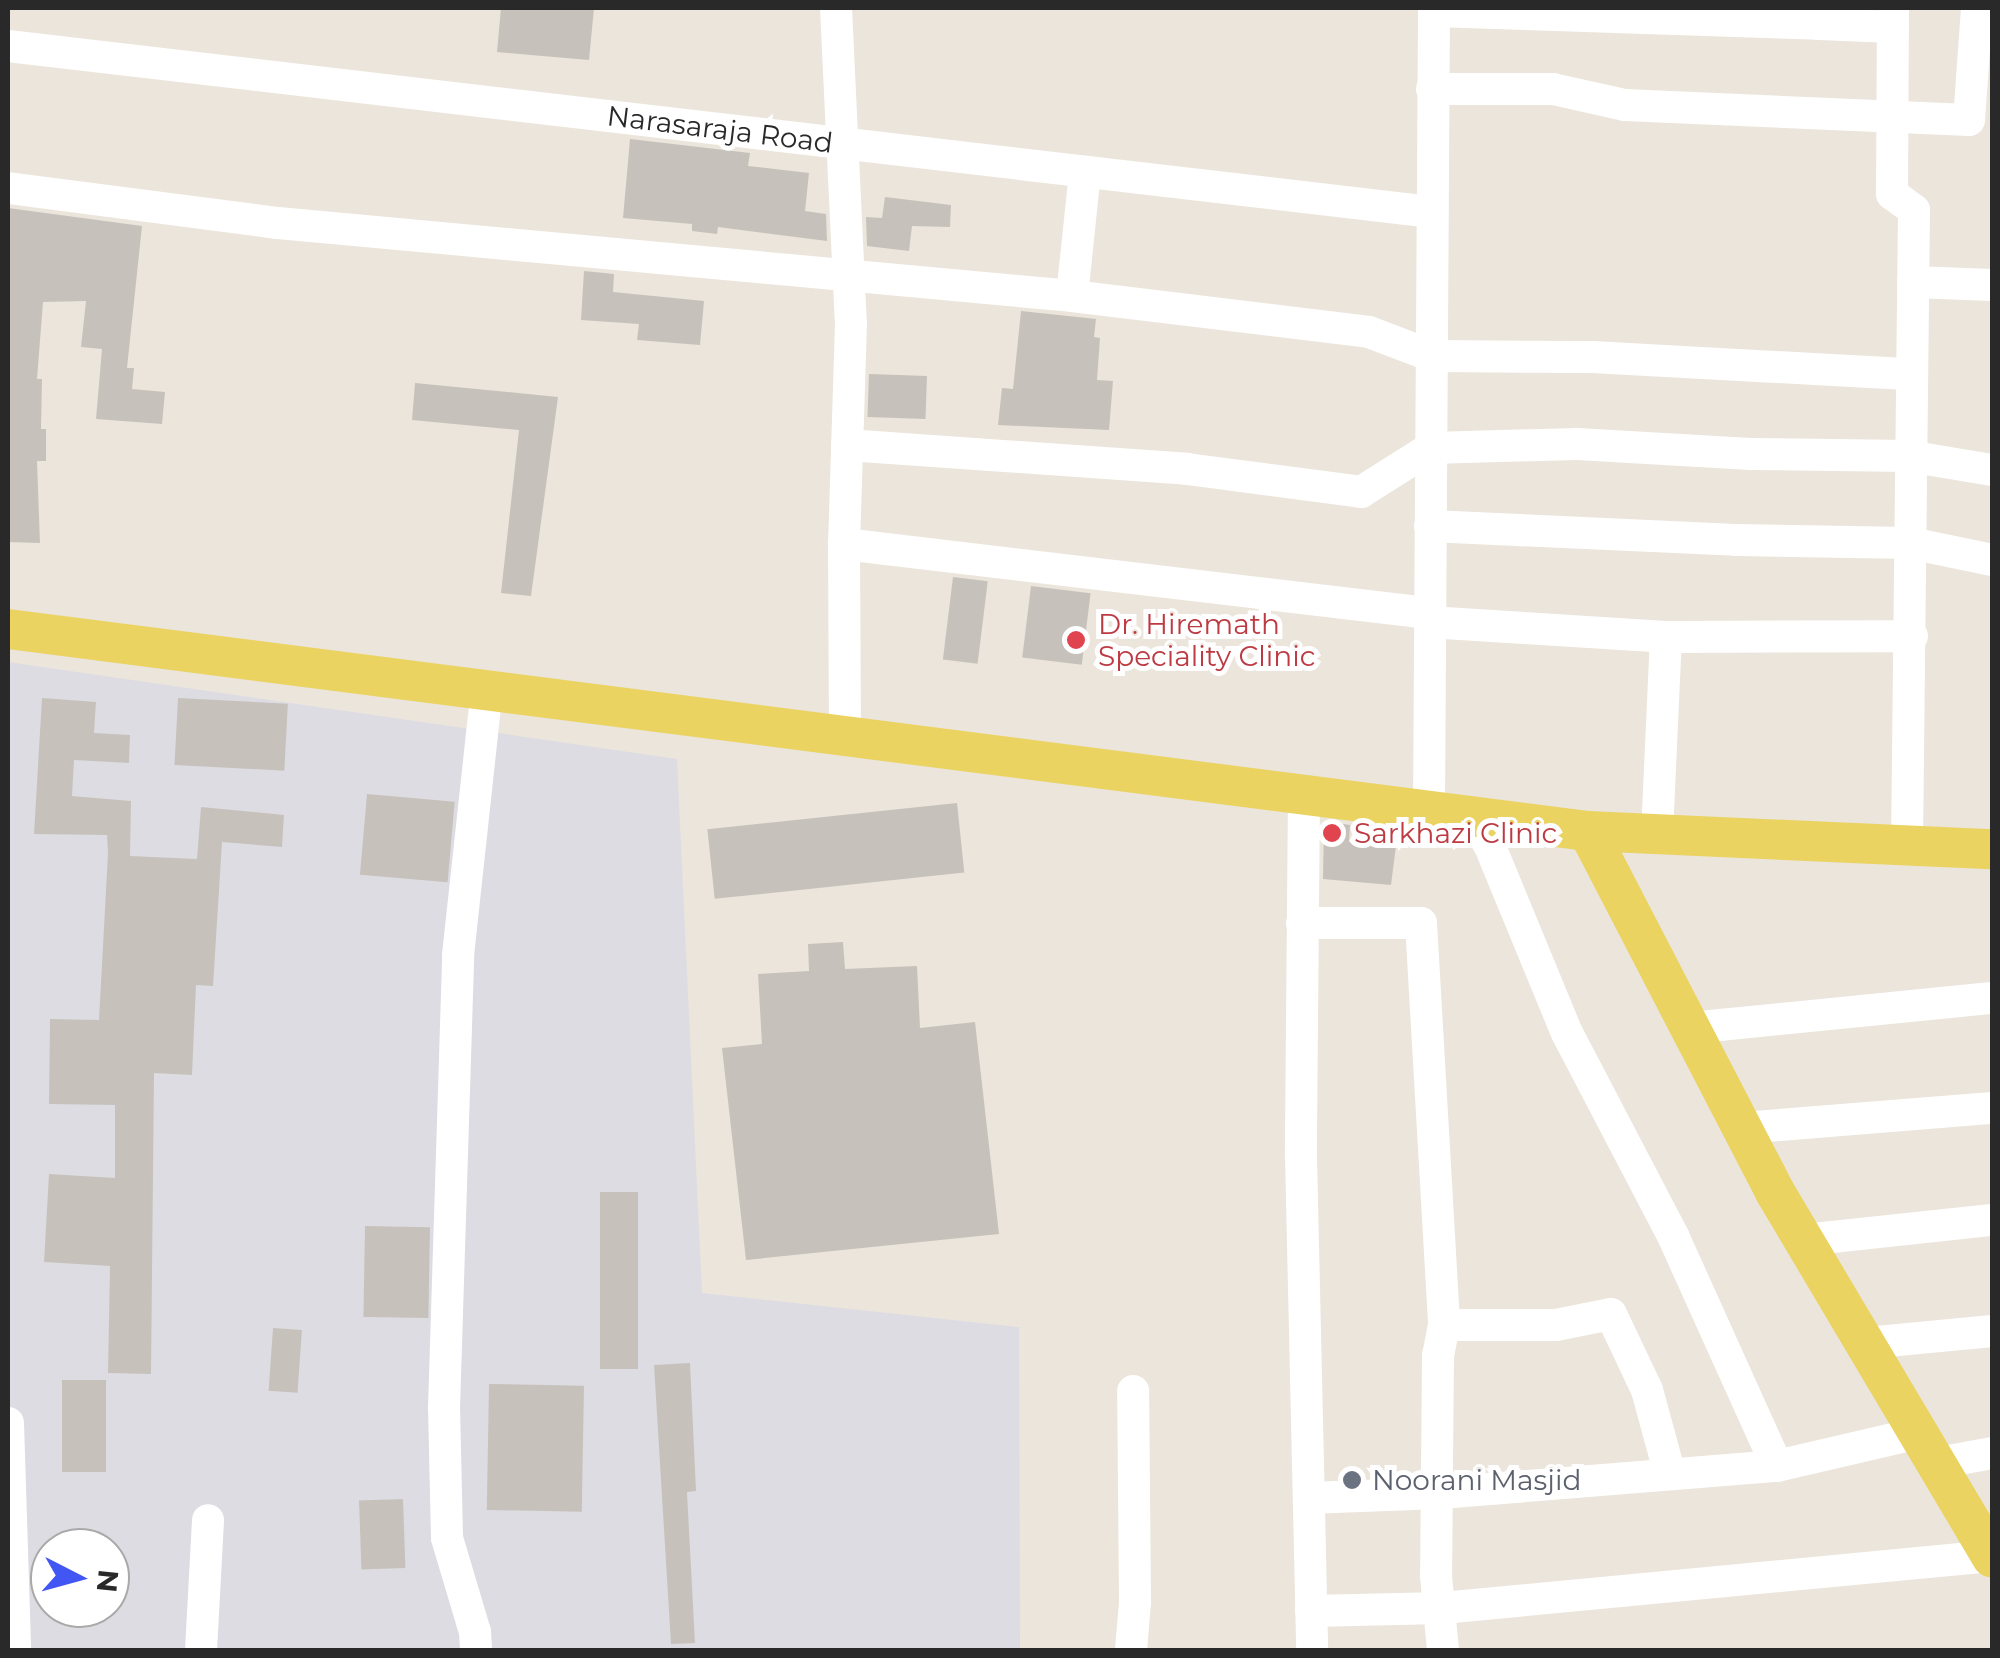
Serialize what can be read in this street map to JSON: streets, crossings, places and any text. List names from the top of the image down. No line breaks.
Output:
{"streets":{"street":["Narasaraja Road"]},"places":["Dr. Hiremath Speciality Clinic","Sarkhazi Clinic","Noorani Masjid"],"north":"right"}
